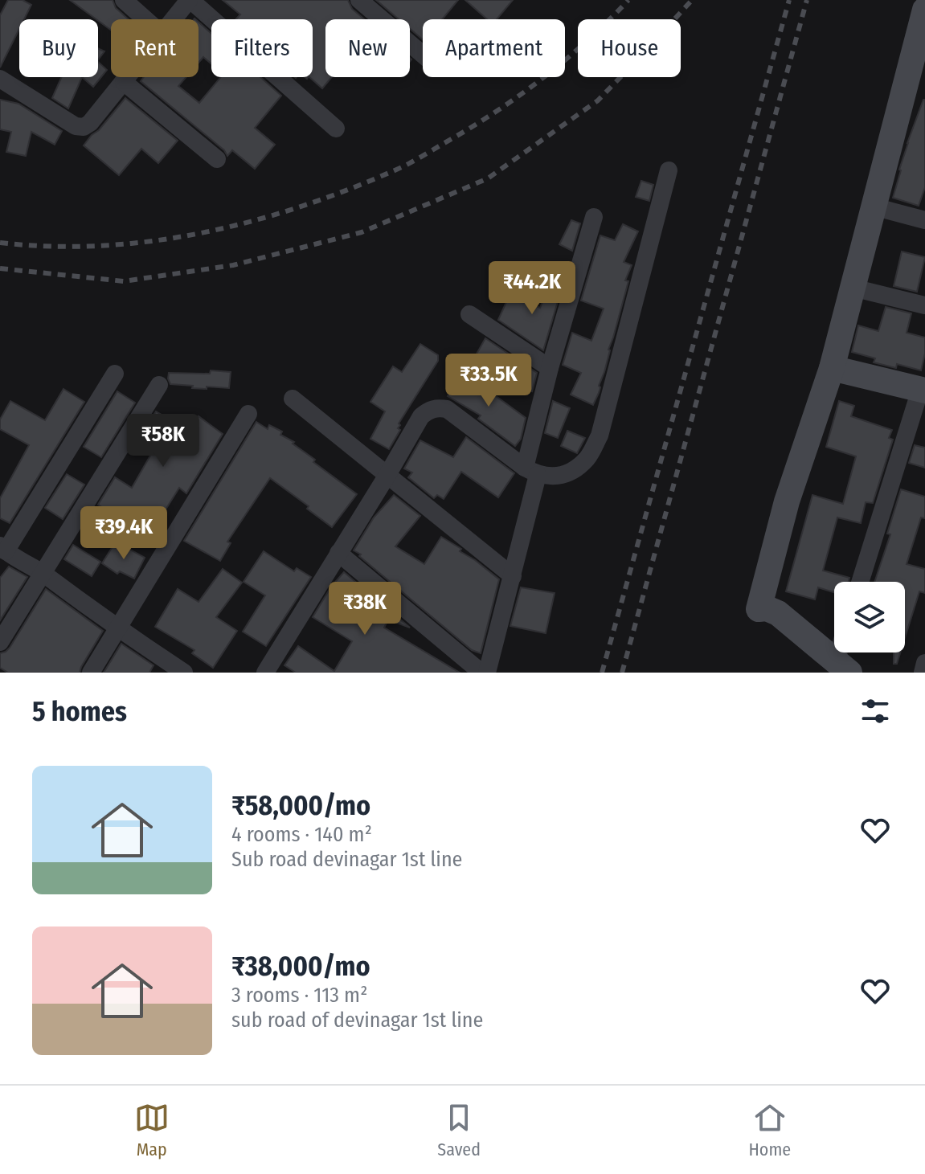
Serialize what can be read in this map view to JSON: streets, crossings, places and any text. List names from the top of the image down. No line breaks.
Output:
{"page":{"chip":["Buy","Rent","Filters","New","Apartment","House"],"price":["₹44.2K","₹33.5K","₹58K","₹39.4K","₹38K"],"heading":"5 homes","list":[{"name":"₹58,000/mo","note":"4 rooms · 140 m² · Sub road devinagar 1st line"},{"name":"₹38,000/mo","note":"3 rooms · 113 m² · sub road of devinagar 1st line"}],"tabs":["Map","Saved","Home"]}}
